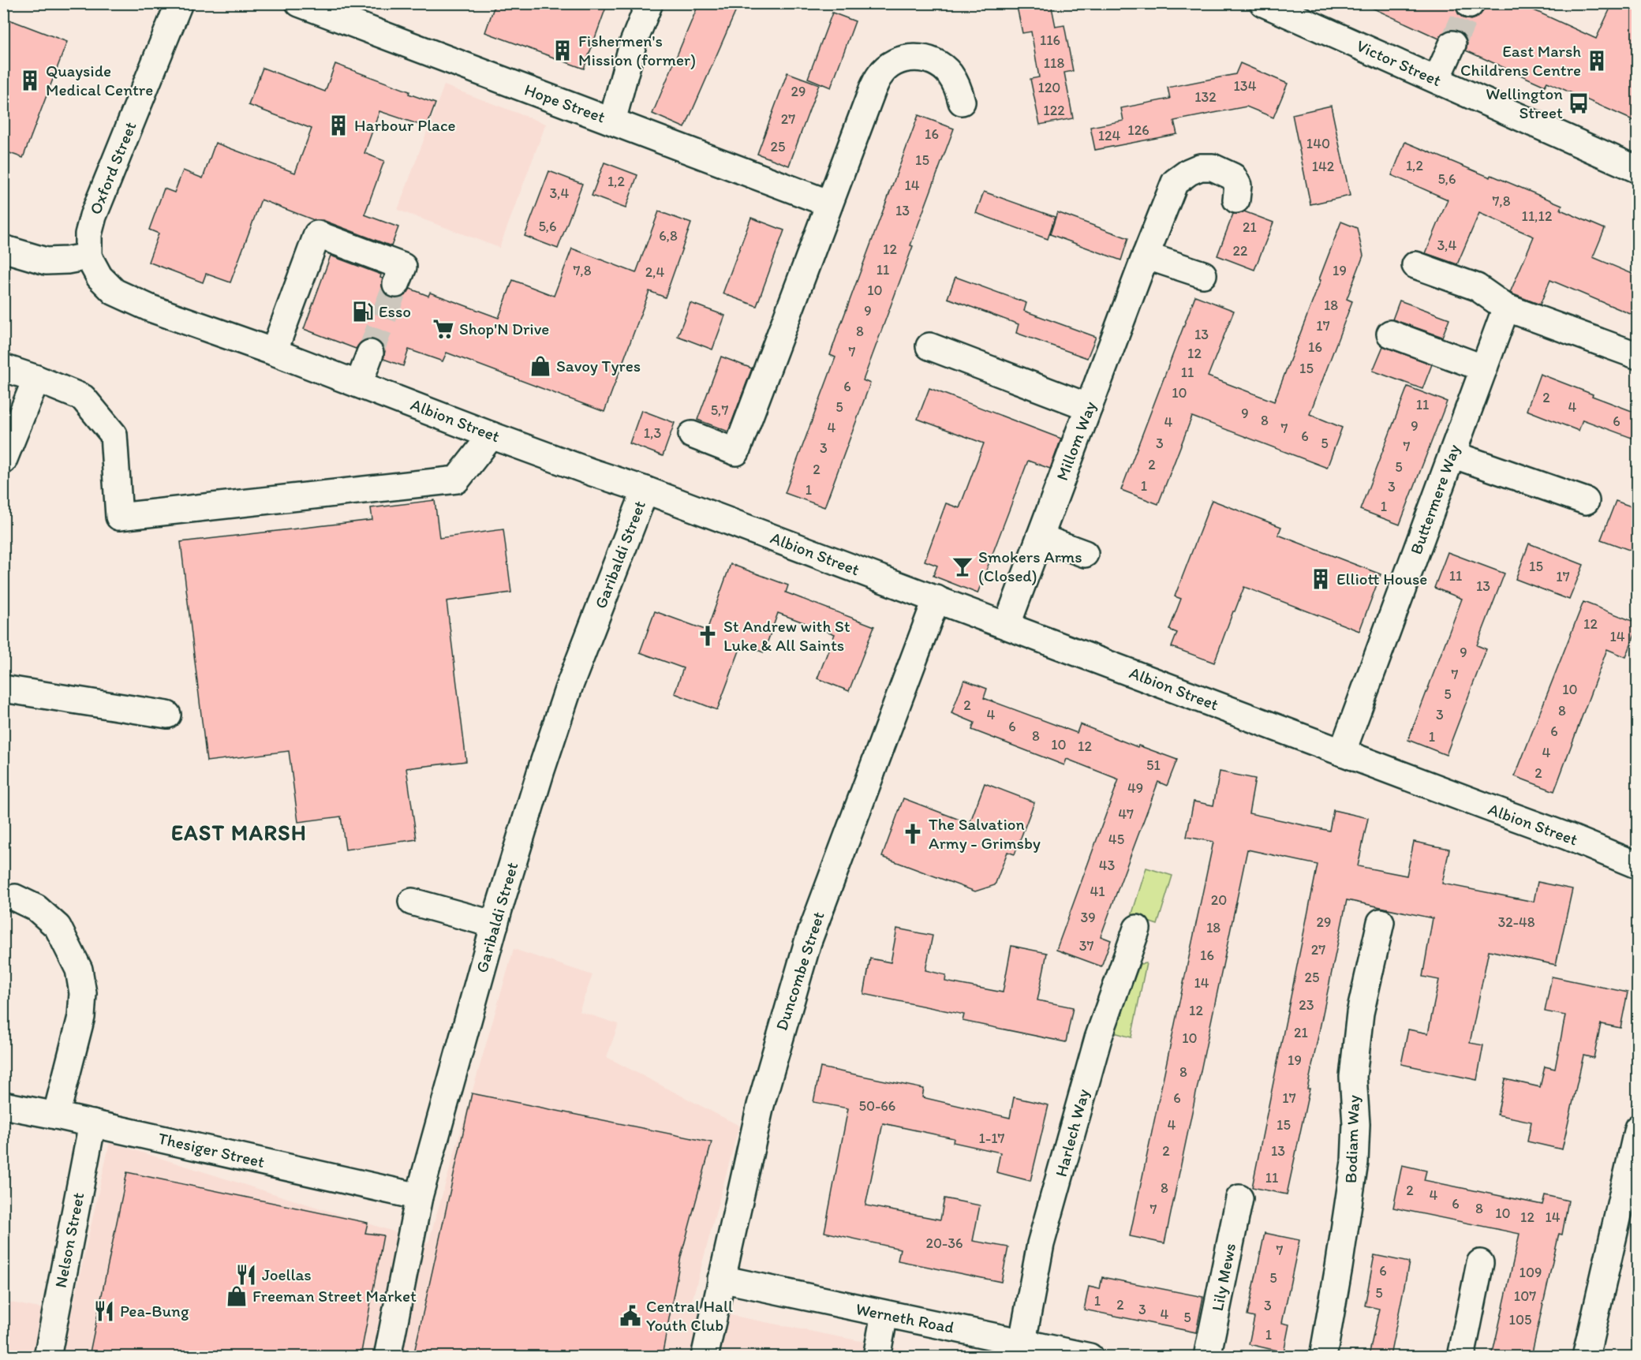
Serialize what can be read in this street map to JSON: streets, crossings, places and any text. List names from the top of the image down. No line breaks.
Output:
{"streets":{"street":["Victor Street","Hope Street","Oxford Street","Albion Street","Millom Way","Buttermere Way","Garibaldi Street","Duncombe Street","Harlech Way","Bodiam Way","Thesiger Street","Nelson Street","Lily Mews","Werneth Road"]},"crossings":[["Oxford Street","Albion Street"],["Albion Street","Millom Way"],["Albion Street","Buttermere Way"],["Albion Street","Garibaldi Street"],["Albion Street","Duncombe Street"],["Garibaldi Street","Thesiger Street"],["Duncombe Street","Werneth Road"],["Harlech Way","Werneth Road"],["Thesiger Street","Nelson Street"]],"districts":["EAST MARSH"],"places":{"building":["Fishermen's Mission (former)","East Marsh Childrens Centre","Quayside Medical Centre","Harbour Place","Elliott House"],"bus stop":["Wellington Street"],"fuel station":["Esso"],"supermarket":["Shop'N Drive"],"shop":["Savoy Tyres","Freeman Street Market"],"bar":["Smokers Arms (Closed)"],"church":["St Andrew with St Luke & All Saints","The Salvation Army - Grimsby"],"restaurant":["Joellas","Pea-Bung"],"public building":["Central Hall Youth Club"]},"house_numbers":["116","118","134","120","29","132","122","27","126","16","124","140","25","15","1,2","142","5,6","1,2","14","3,4","7,8","13","11,12","5,6","21","6,8","3,4","12","22","11","7,8","19","2,4","10","18","9","17","8","13","16","7","12","15","11","6","10","2","11","5","4","5,7","9","8","6","4","9","4","7","1,3","6","3","5","7","3","2","5","2","1","3","1","1","15","11","17","13","12","14","9","7","10","5","2","8","4","3","6","6","8","1","10","12","4","51","2","49","47","45","43","41","20","39","29","32-48","18","37","27","16","25","14","23","12","21","10","19","8","6","17","50-66","4","15","1-17","2","13","11","8","2","4","6","8","7","10","12","14","20-36","7","6","109","5","5","107","1","2","3","3","4","5","105","1"]}
